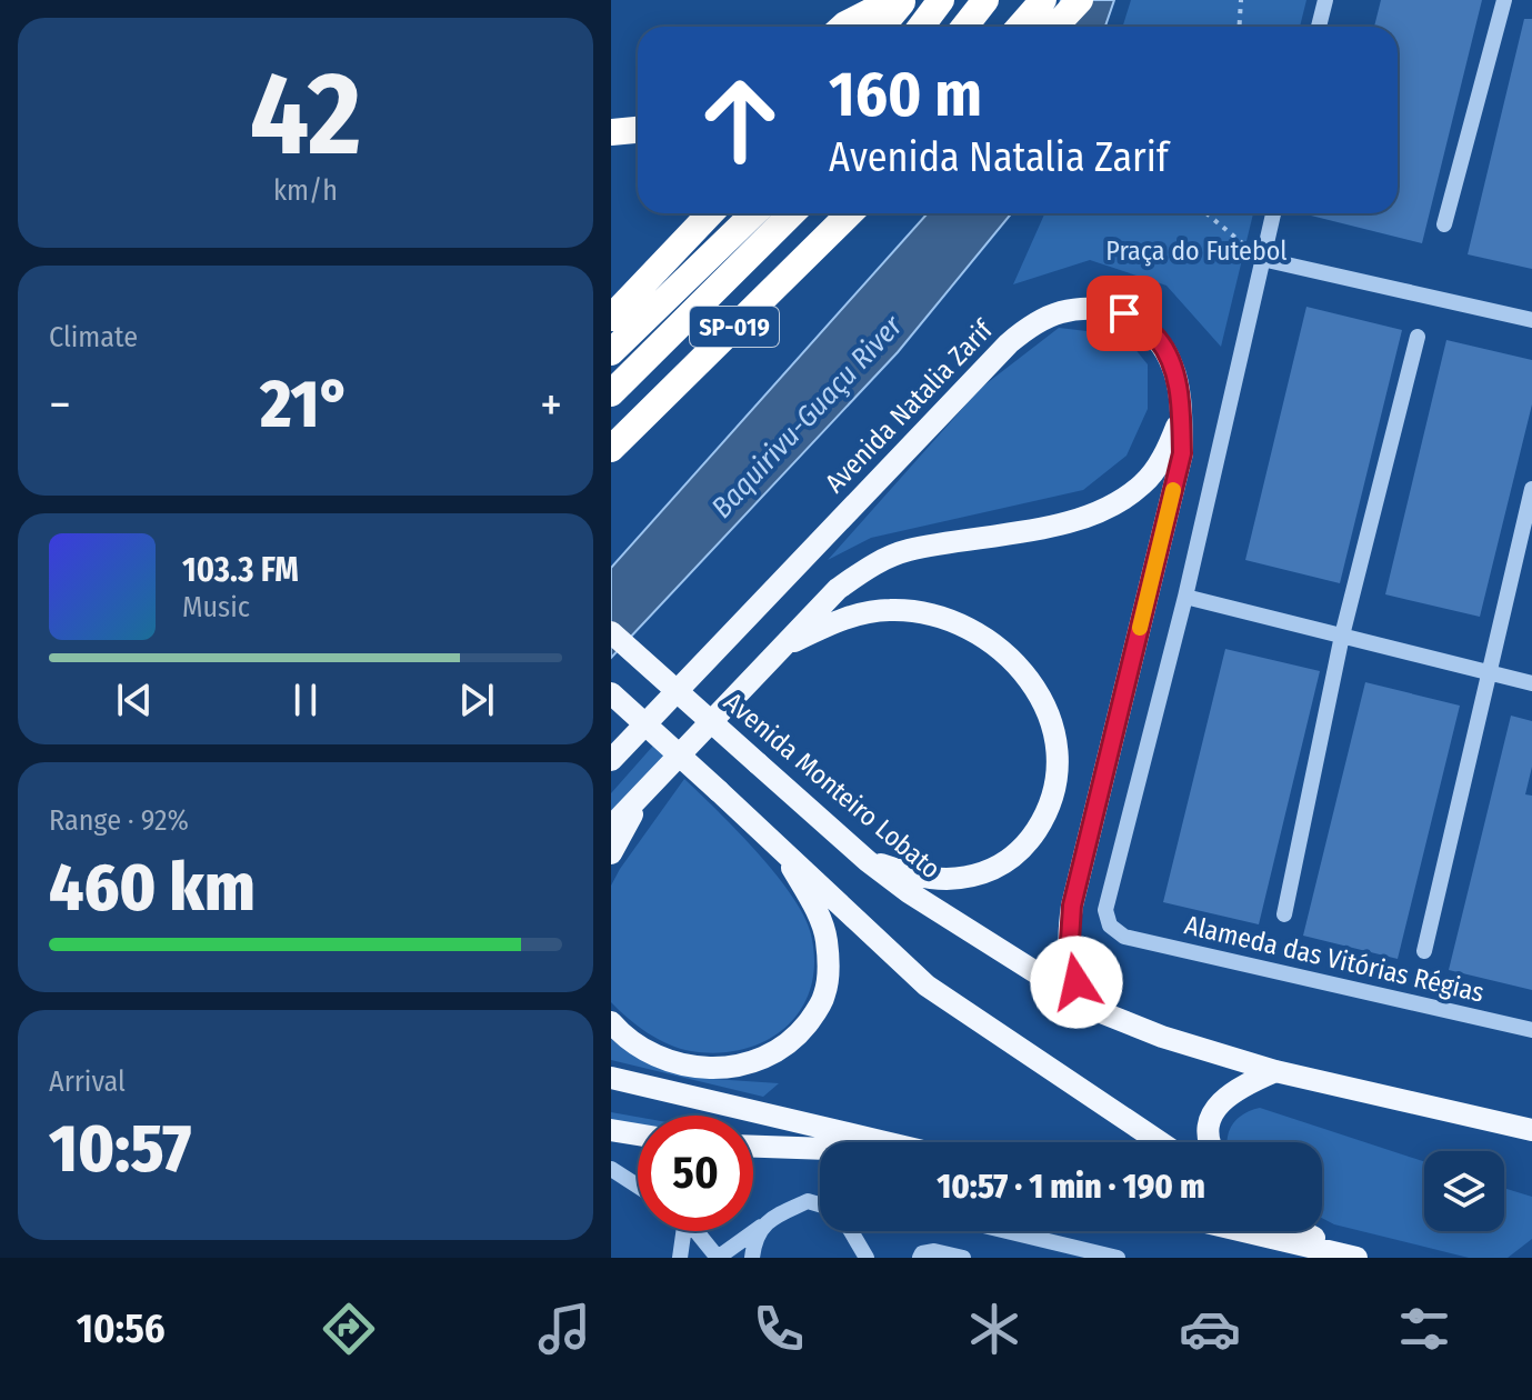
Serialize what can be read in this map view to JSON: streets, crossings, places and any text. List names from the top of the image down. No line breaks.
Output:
{"streets":{"highway":["SP-019"],"main road":["Avenida Natalia Zarif","Avenida Monteiro Lobato"],"street":["Alameda das Vitórias Régias"]},"water":["Baquirivu-Guaçu River"],"parks":["Praça do Futebol"],"page":{"tile":[["42","km/h"],"Climate",["Range · 92%","460 km"],["Arrival","10:57"]],"turn":["160 m","Avenida Natalia Zarif"],"heat":["−","21°","+"],"song":["103.3 FM","Music"],"limit":"50","trip":"10:57 · 1 min · 190 m","tabs":"10:56"}}
